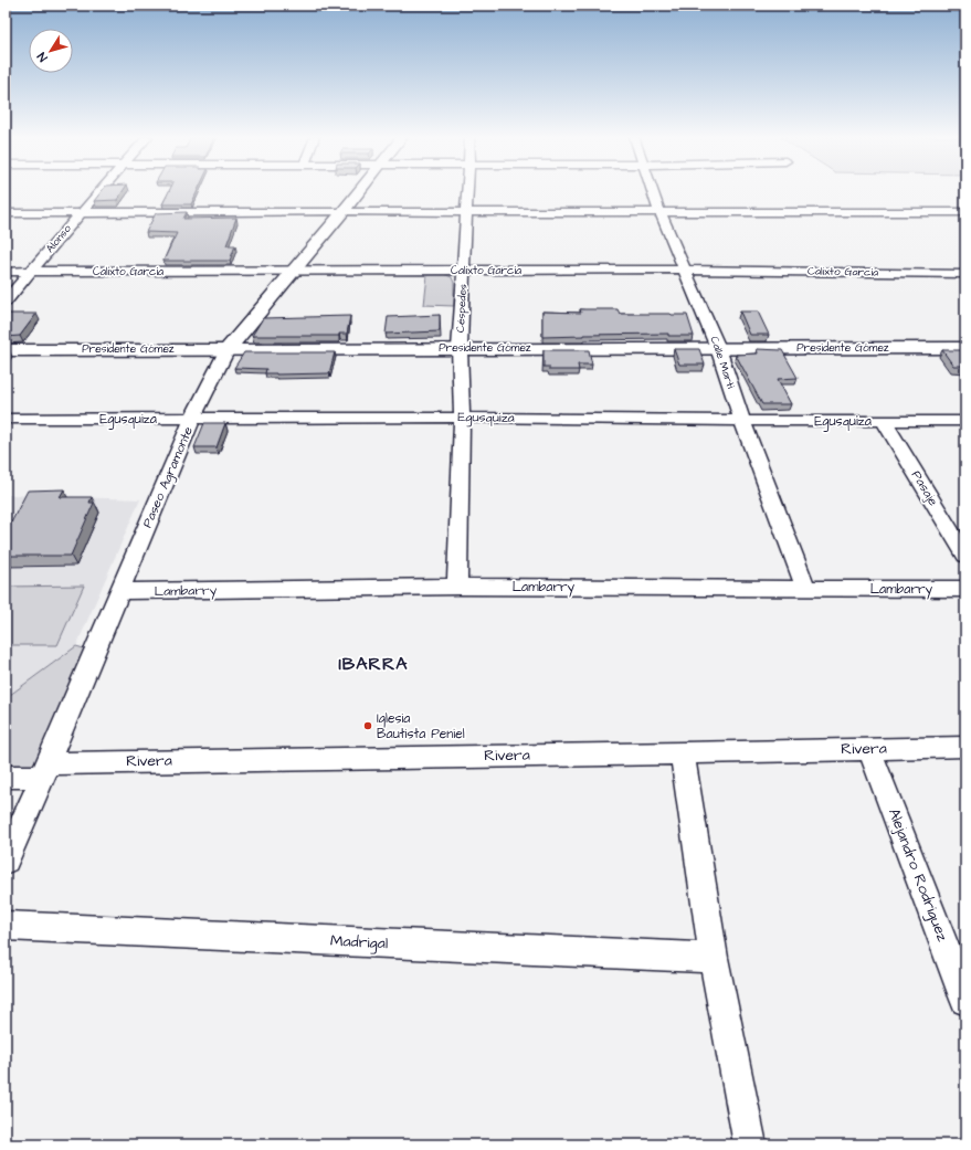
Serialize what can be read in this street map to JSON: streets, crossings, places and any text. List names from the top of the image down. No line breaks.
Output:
{"streets":{"main road":["Presidente Gómez","Paseo Agramonte"],"street":["Alonso","Calixto García","Céspedes","Calle Marti","Egusquiza","Pasaje","Lambarry","Rivera","Alejandro Rodriguez","Madrigal"]},"crossings":[["Alonso","Calixto García"],["Calixto García","Céspedes"],["Calixto García","Calle Marti"],["Calixto García","Paseo Agramonte"],["Céspedes","Presidente Gómez"],["Céspedes","Egusquiza"],["Céspedes","Lambarry"],["Presidente Gómez","Calle Marti"],["Presidente Gómez","Paseo Agramonte"],["Calle Marti","Egusquiza"],["Calle Marti","Lambarry"],["Egusquiza","Paseo Agramonte"],["Egusquiza","Pasaje"],["Paseo Agramonte","Lambarry"],["Paseo Agramonte","Rivera"],["Rivera","Alejandro Rodriguez"]],"districts":["IBARRA"],"places":["Iglesia Bautista Peniel"],"north":"bottom left"}
